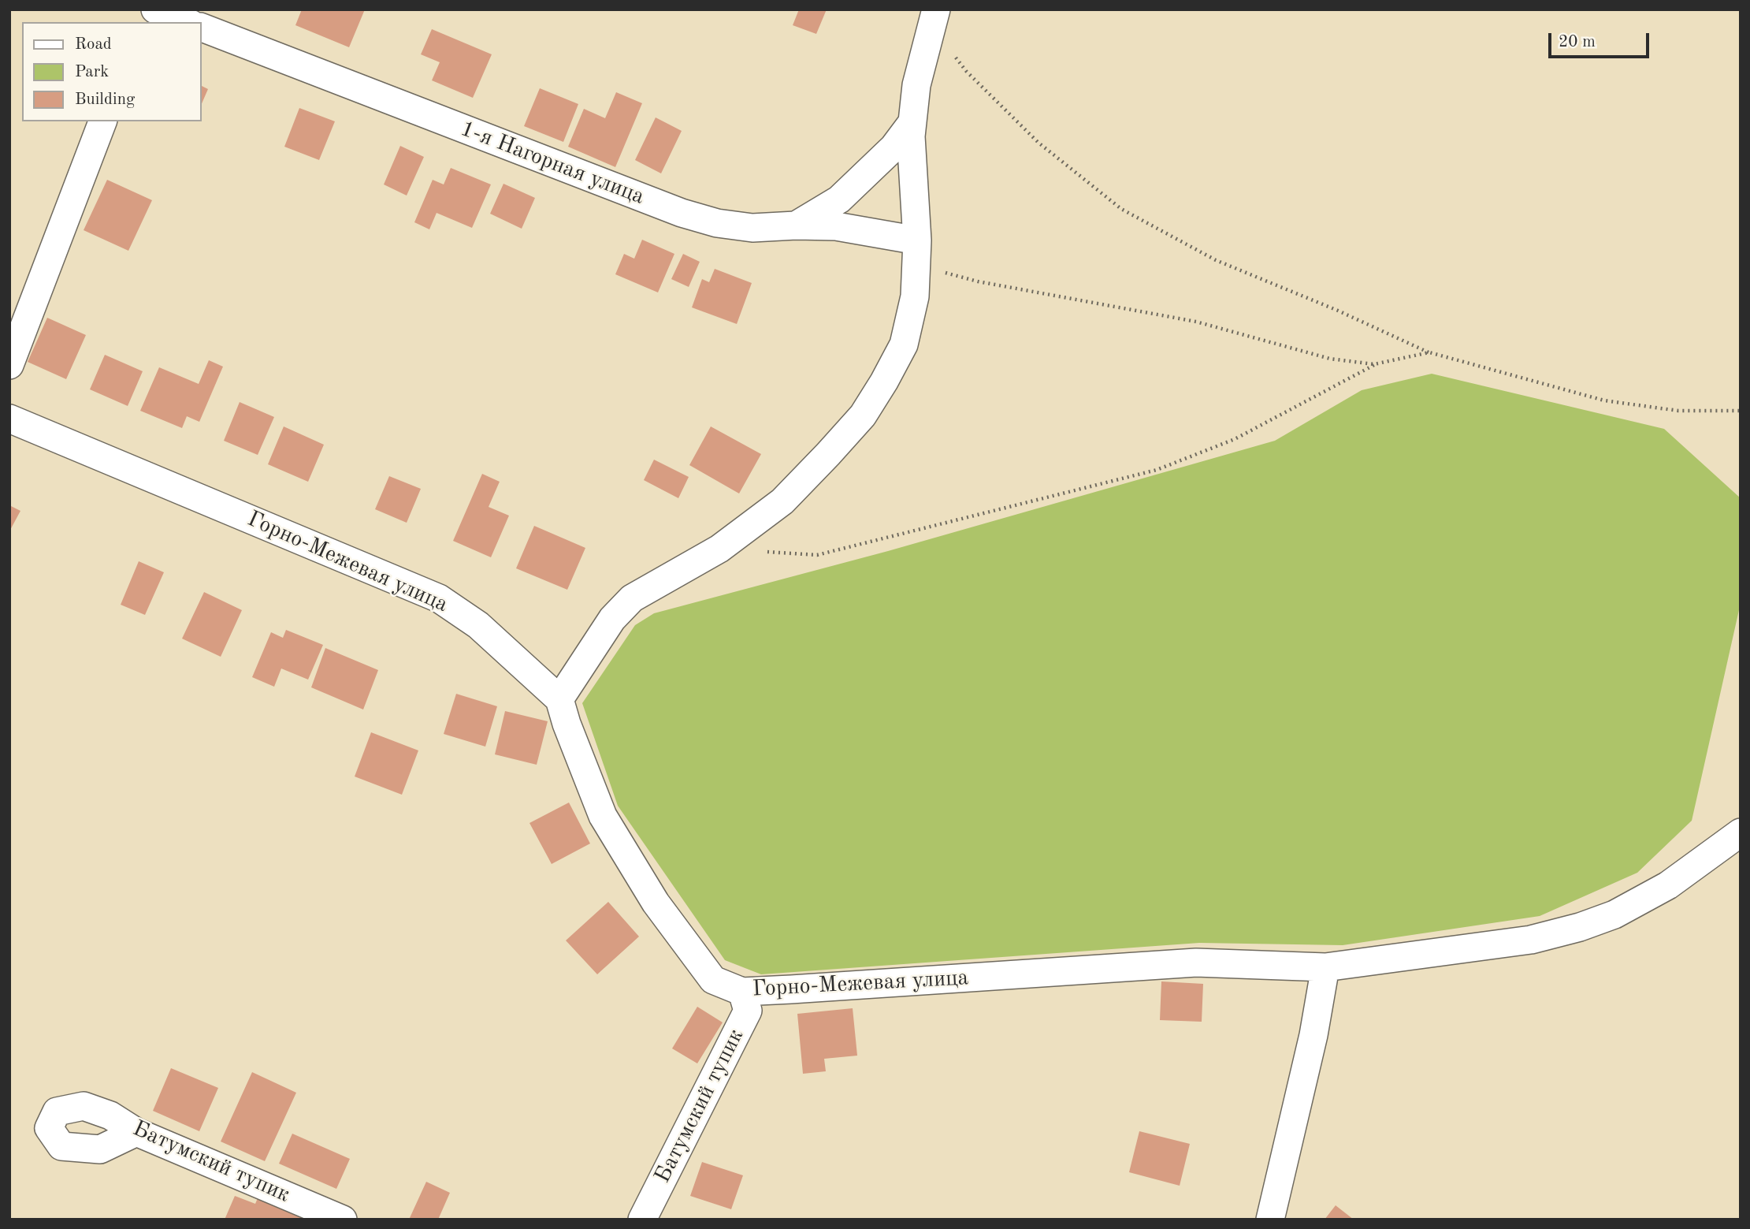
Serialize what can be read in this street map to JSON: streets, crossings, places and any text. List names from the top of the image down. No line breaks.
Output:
{"streets":{"street":["1-я Нагорная улица","Горно-Межевая улица","Батумский тупик"]},"crossings":[["Горно-Межевая улица","Батумский тупик"]],"legend":["Road","Park","Building"],"scale_bar":"20 m"}
